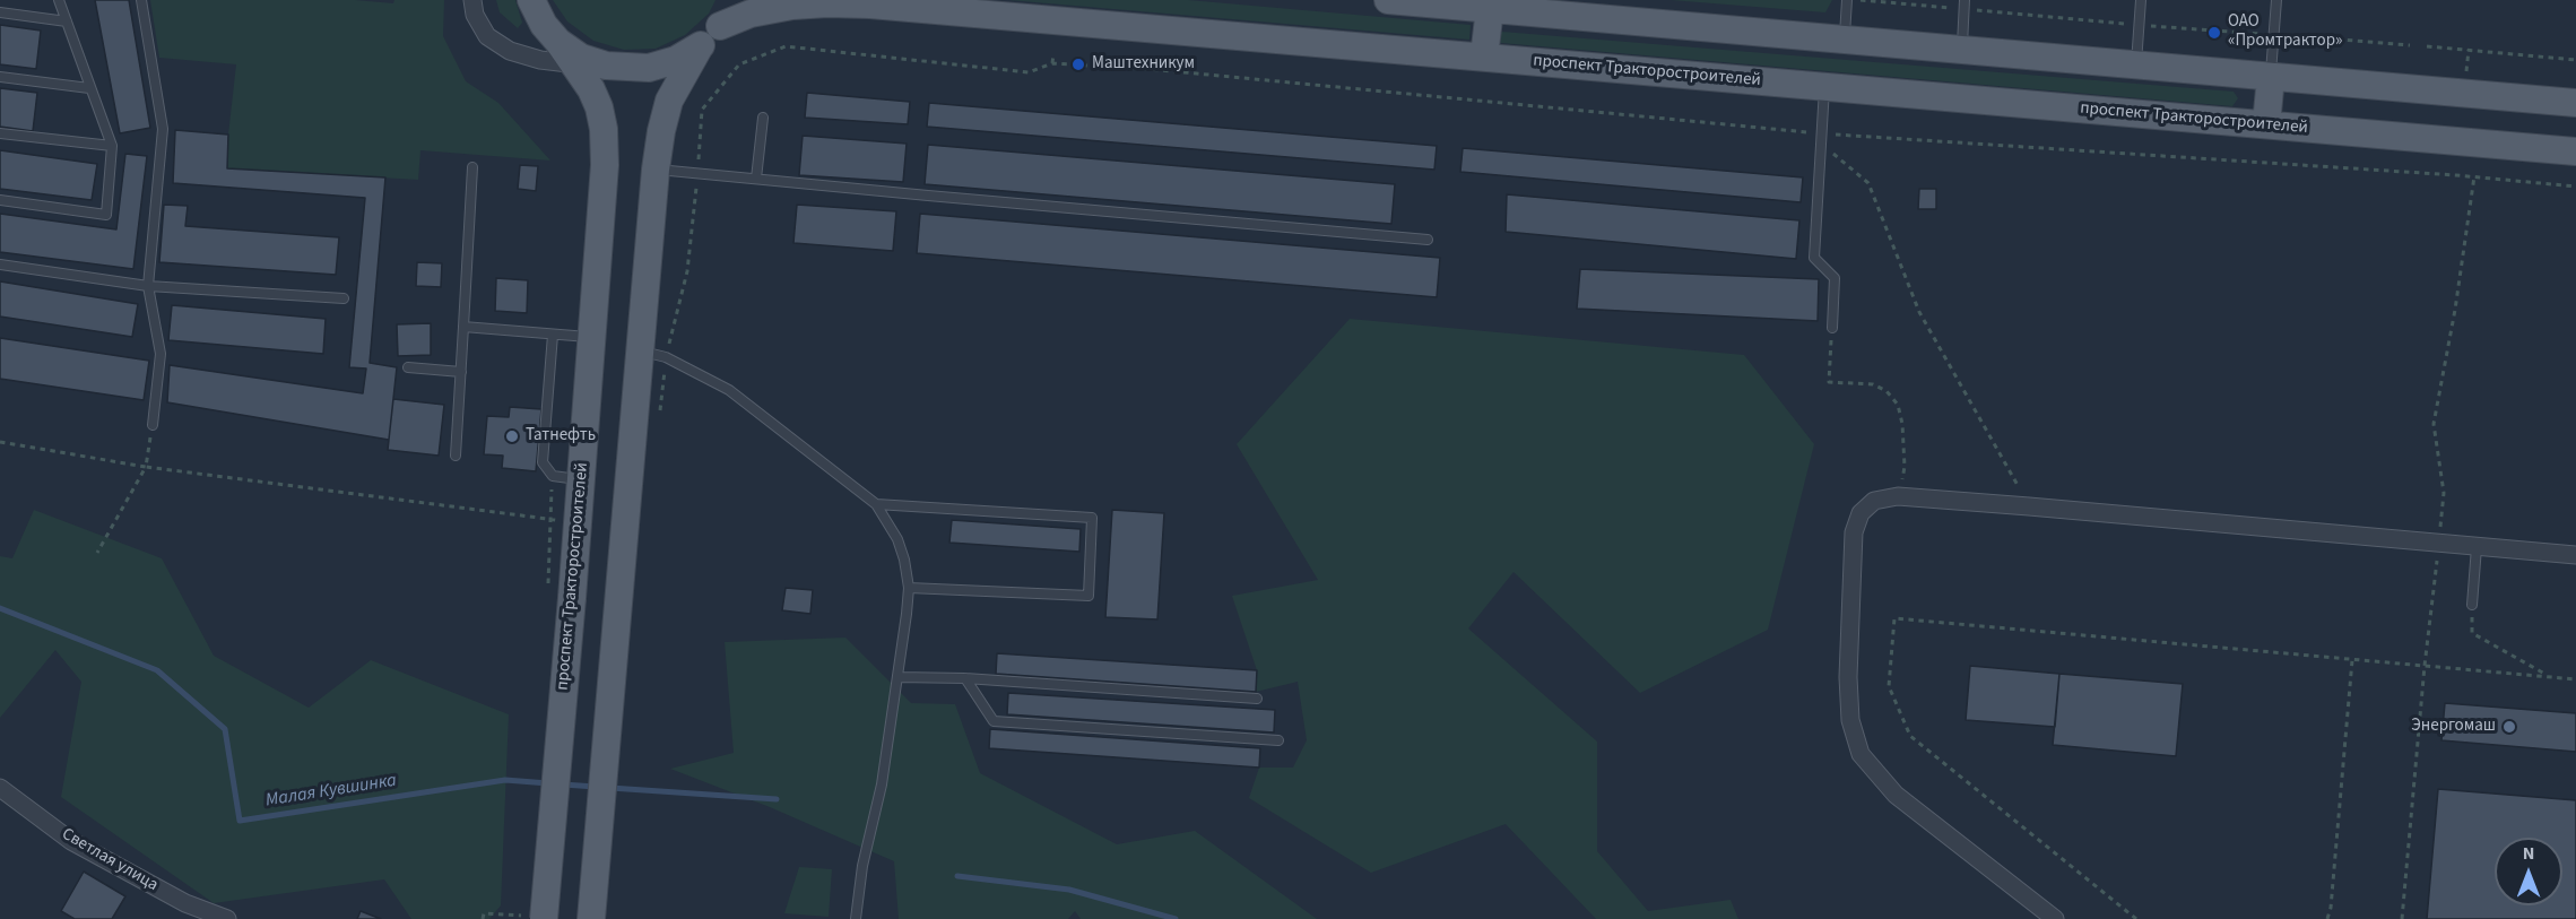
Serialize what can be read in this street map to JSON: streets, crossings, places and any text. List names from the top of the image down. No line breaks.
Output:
{"streets":{"main road":["проспект Тракторостроителей"],"street":["Светлая улица"]},"water":["Малая Кувшинка"],"places":["ОАО «Промтрактор»","Маштехникум","Татнефть","Энергомаш"],"north":"top"}
